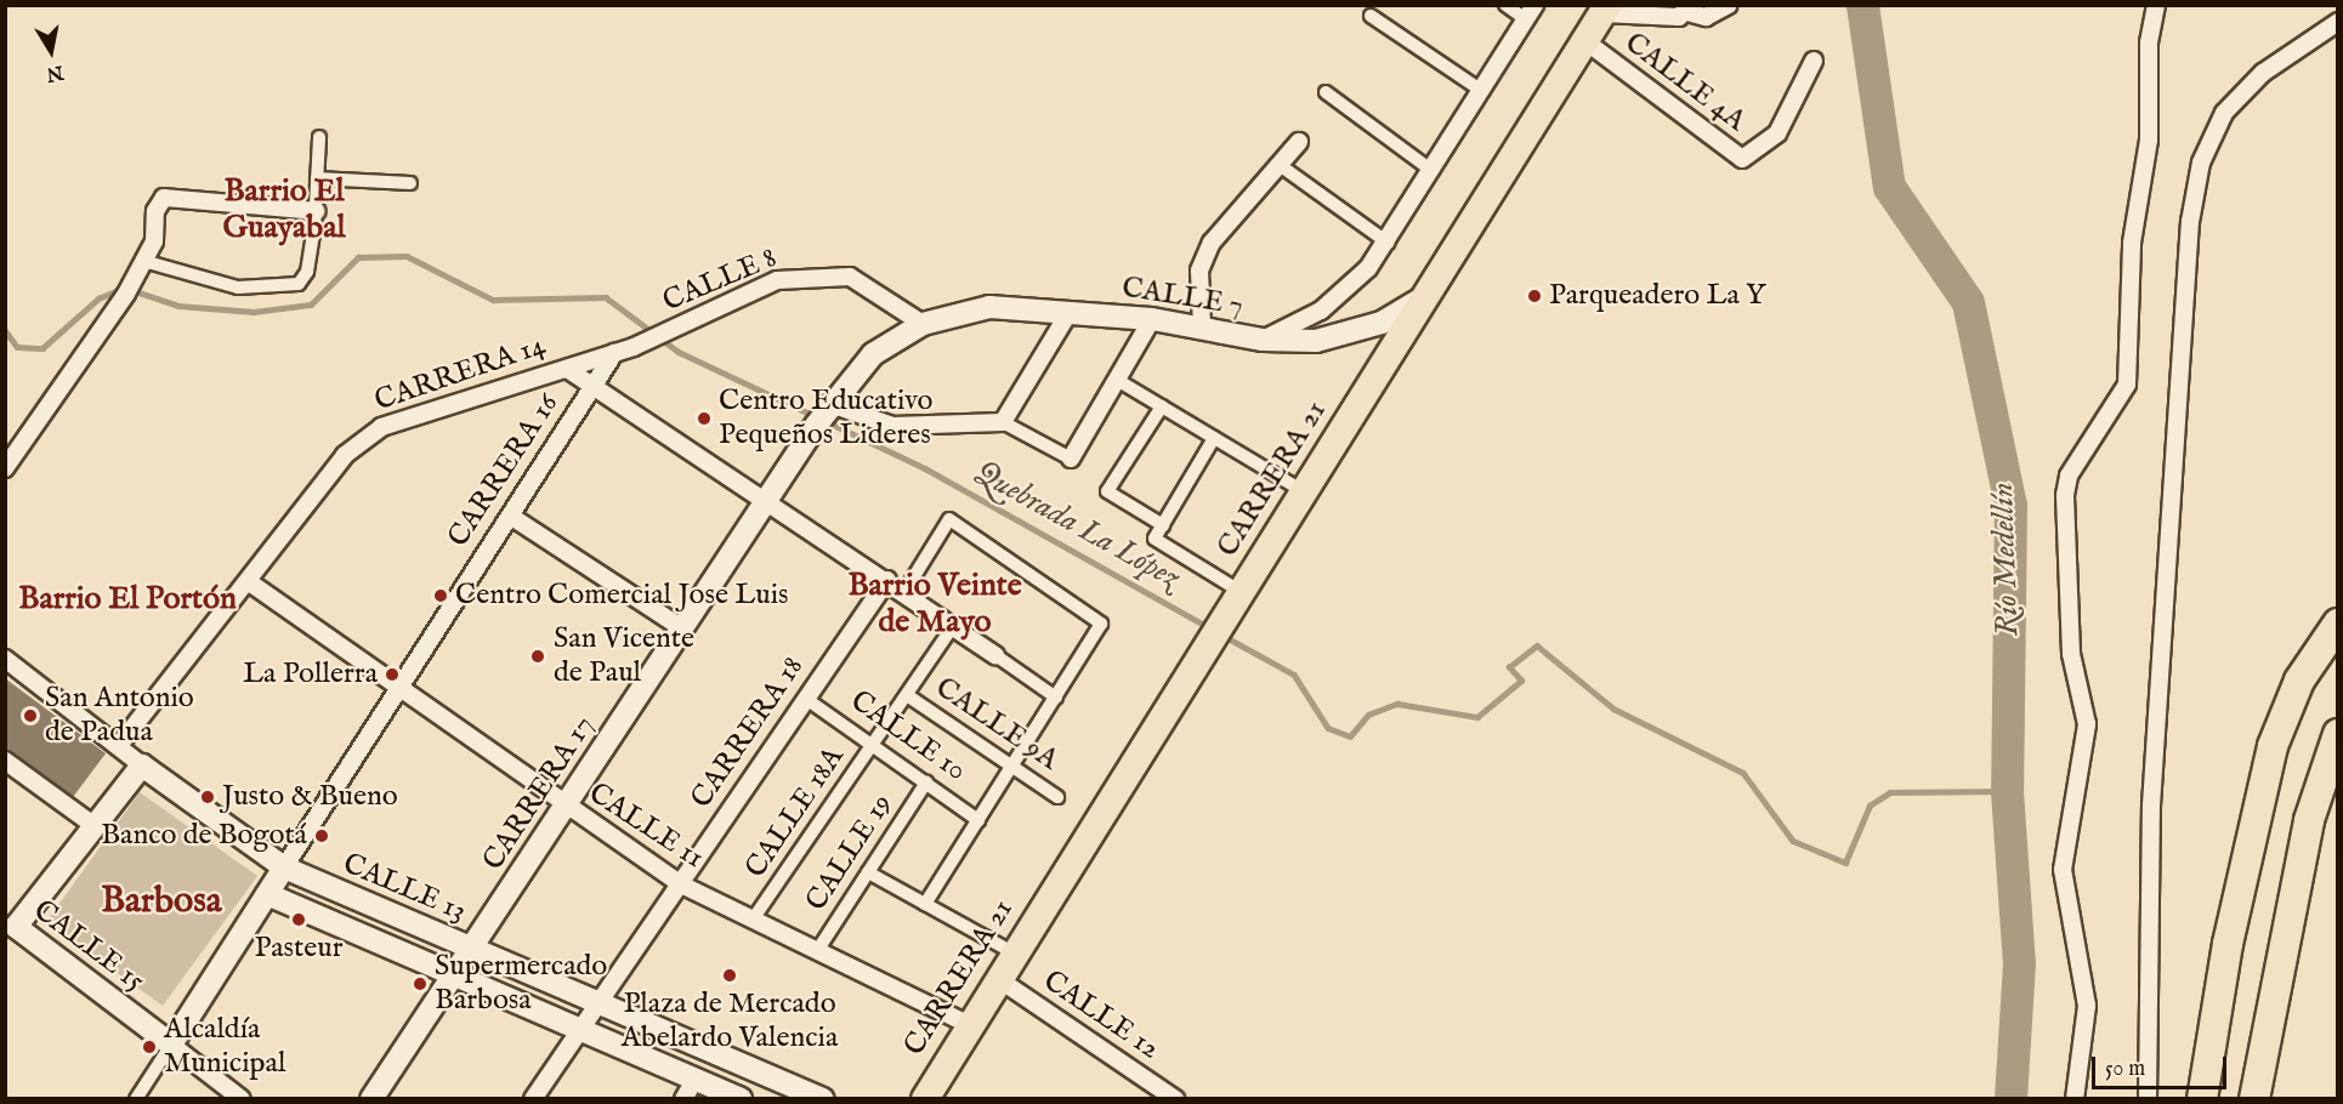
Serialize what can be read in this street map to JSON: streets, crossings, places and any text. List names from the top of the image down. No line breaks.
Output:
{"streets":{"main road":["CARRERA 21"],"street":["CALLE 4A","CALLE 8","CALLE 7","CARRERA 14","CARRERA 16","CALLE 9A","CARRERA 18","CALLE 10","CARRERA 17","CALLE 18A","CALLE 11","CALLE 19","CALLE 13","CALLE 15","CALLE 12"]},"crossings":[["CALLE 4A","CARRERA 21"],["CALLE 8","CALLE 7"],["CALLE 8","CARRERA 14"],["CALLE 8","CARRERA 16"],["CALLE 8","CARRERA 17"],["CALLE 7","CARRERA 21"],["CALLE 7","CARRERA 17"],["CARRERA 14","CARRERA 16"],["CARRERA 14","CALLE 11"],["CARRERA 14","CALLE 13"],["CARRERA 16","CALLE 11"],["CARRERA 16","CALLE 13"],["CARRERA 16","CALLE 15"],["CARRERA 21","CALLE 11"],["CARRERA 21","CALLE 12"],["CALLE 9A","CALLE 18A"],["CARRERA 18","CALLE 10"],["CARRERA 18","CALLE 11"],["CARRERA 18","CALLE 13"],["CALLE 10","CALLE 18A"],["CALLE 10","CALLE 19"],["CARRERA 17","CALLE 11"],["CARRERA 17","CALLE 13"],["CALLE 18A","CALLE 11"],["CALLE 11","CALLE 19"]],"districts":["Barrio El Guayabal","Barrio Veinte de Mayo","Barrio El Portón","Barbosa"],"water":["Quebrada La López","Río Medellín"],"places":["Parqueadero La Y","Centro Educativo Pequeños Lideres","Centro Comercial Jose Luis","San Vicente de Paul","La Pollerra","San Antonio de Padua","Justo & Bueno","Banco de Bogotá","Pasteur","Plaza de Mercado Abelardo Valencia","Supermercado Barbosa","Alcaldía Municipal"],"scale_bar":"50 m","north":"bottom"}
